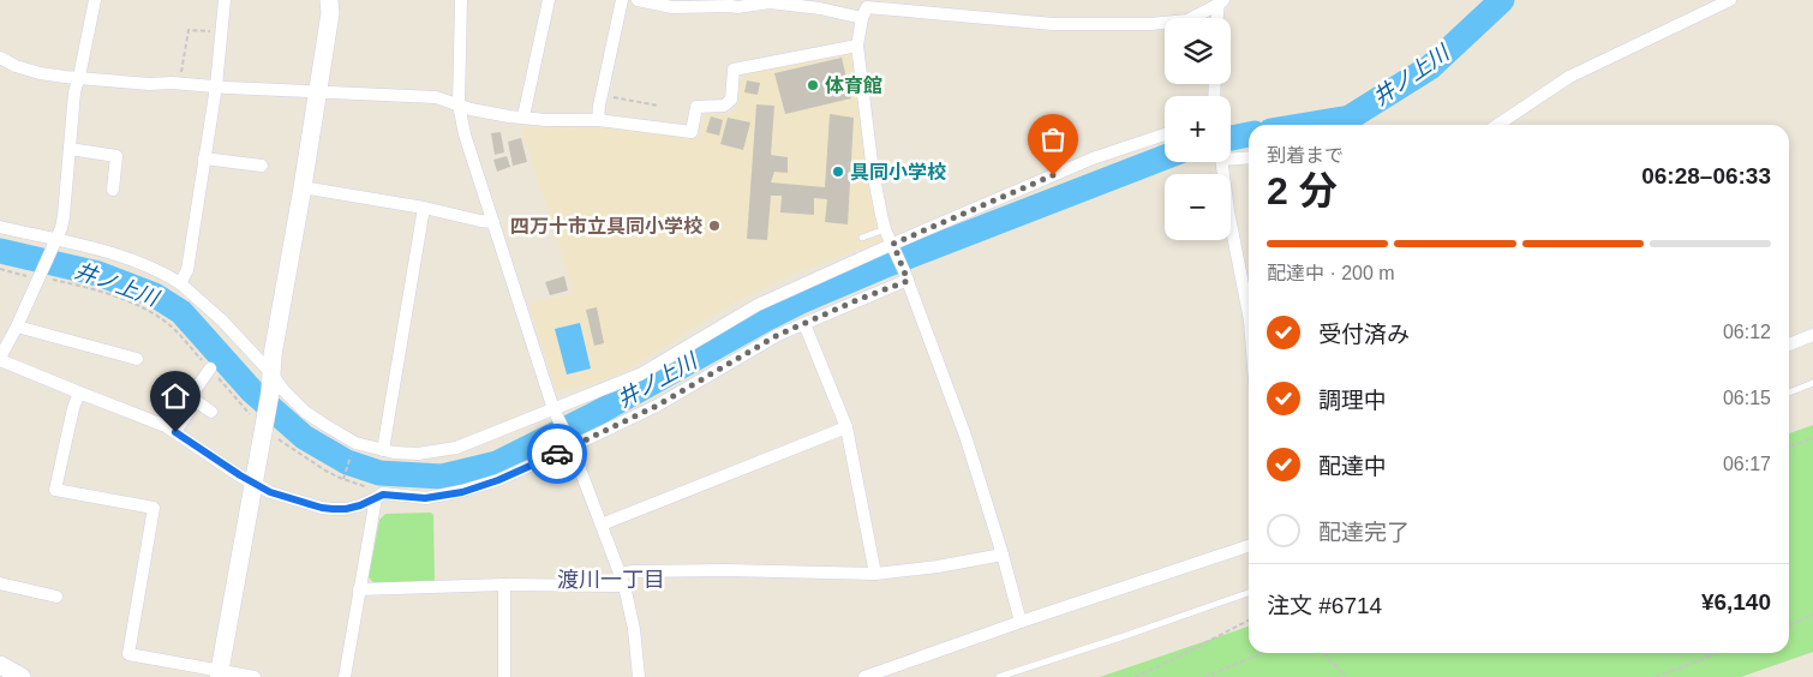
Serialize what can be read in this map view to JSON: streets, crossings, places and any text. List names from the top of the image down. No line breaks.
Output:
{"districts":["渡川一丁目"],"water":["井ノ上川"],"places":["体育館","具同小学校","四万十市立具同小学校"],"page":{"map_buttons":["+","−"],"heading":["2 分","到着まで","06:28–06:33"],"panel":["注文 #6714","¥6,140"],"bar":"配達中 · 200 m","list":[["受付済み","06:12"],["調理中","06:15"],["配達中","06:17"],"配達完了"]}}
